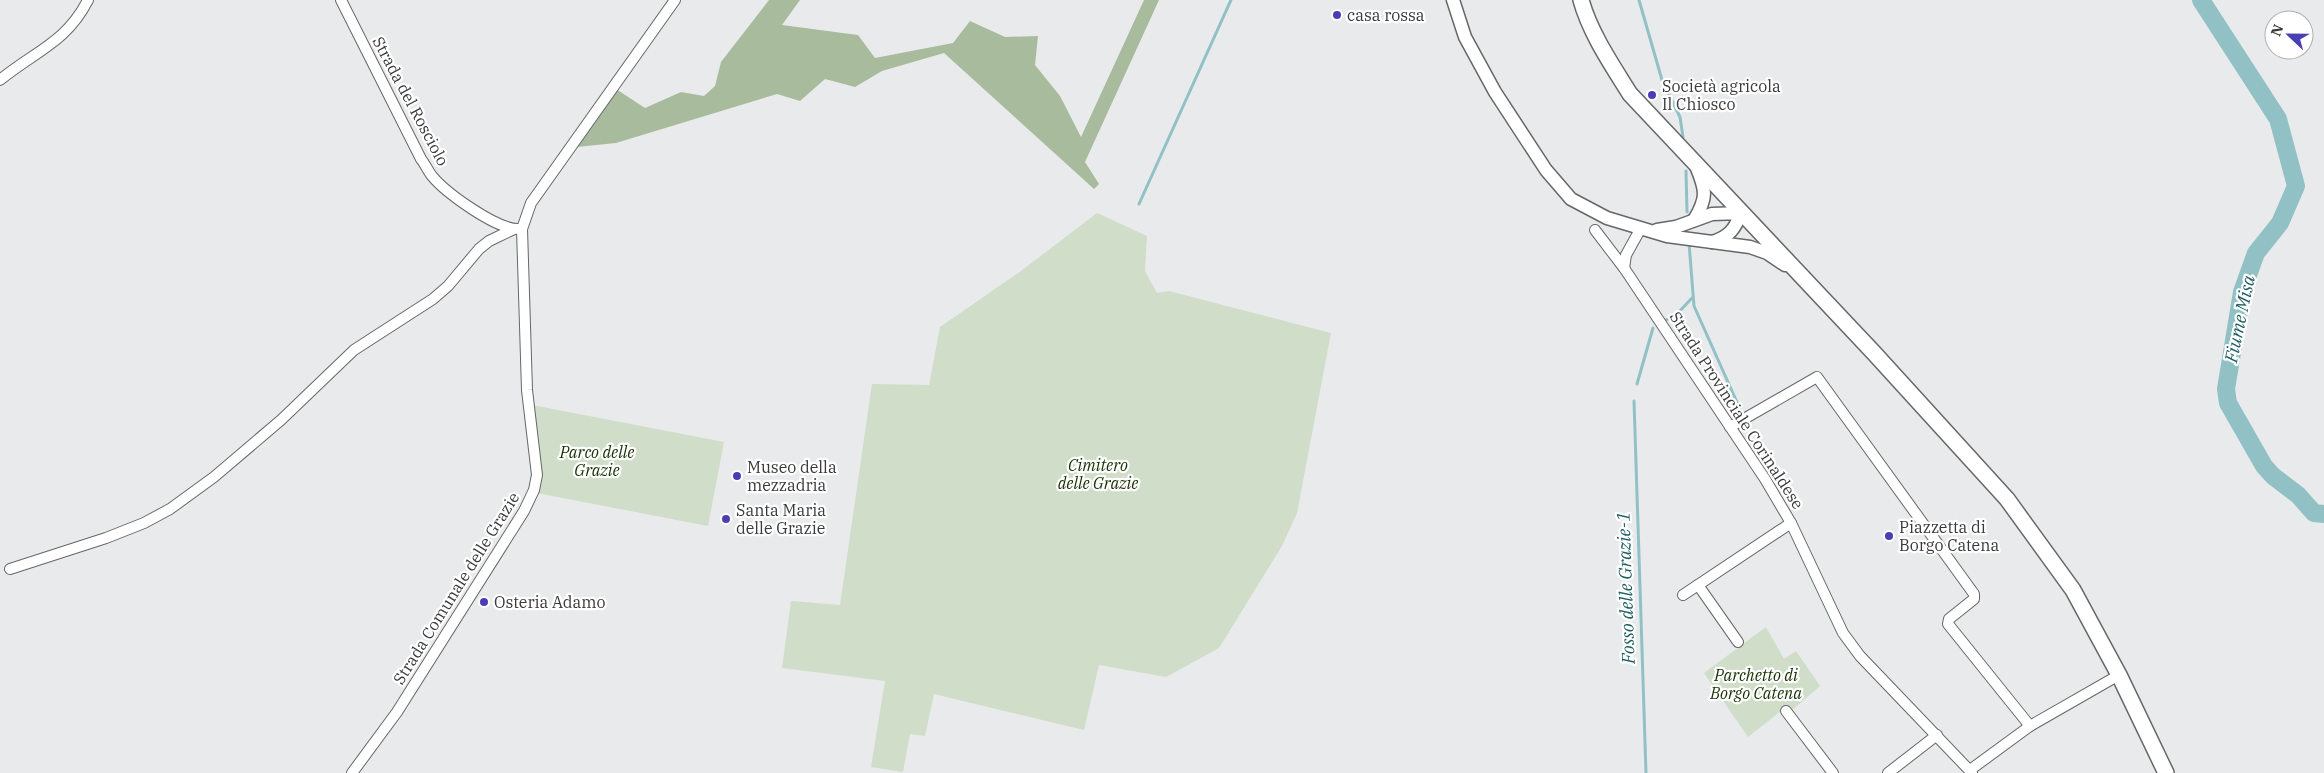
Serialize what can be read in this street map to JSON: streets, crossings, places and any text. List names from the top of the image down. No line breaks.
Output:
{"streets":{"street":["Strada del Rosciolo","Strada Provinciale Corinaldese","Strada Comunale delle Grazie"]},"crossings":[["Strada del Rosciolo","Strada Comunale delle Grazie"]],"water":["Fiume Misa","Fosso delle Grazie-1"],"parks":["Parco delle Grazie","Cimitero delle Grazie","Parchetto di Borgo Catena"],"places":["casa rossa","Società agricola Il Chiosco","Museo della mezzadria","Santa Maria delle Grazie","Piazzetta di Borgo Catena","Osteria Adamo"],"north":"left"}
